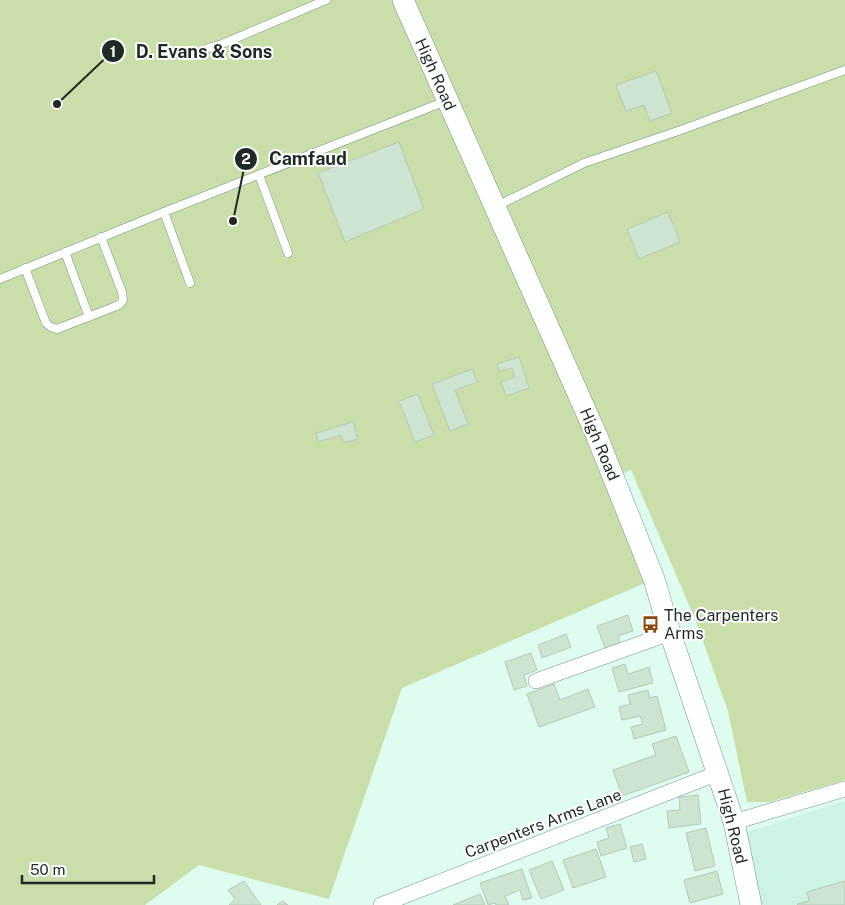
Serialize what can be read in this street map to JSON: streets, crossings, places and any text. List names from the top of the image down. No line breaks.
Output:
{"streets":{"main road":["High Road"],"street":["Carpenters Arms Lane"]},"crossings":[["High Road","Carpenters Arms Lane"]],"places":{"other":["D. Evans & Sons","Camfaud"],"bus stop":["The Carpenters Arms"]},"scale_bar":"50 m"}
